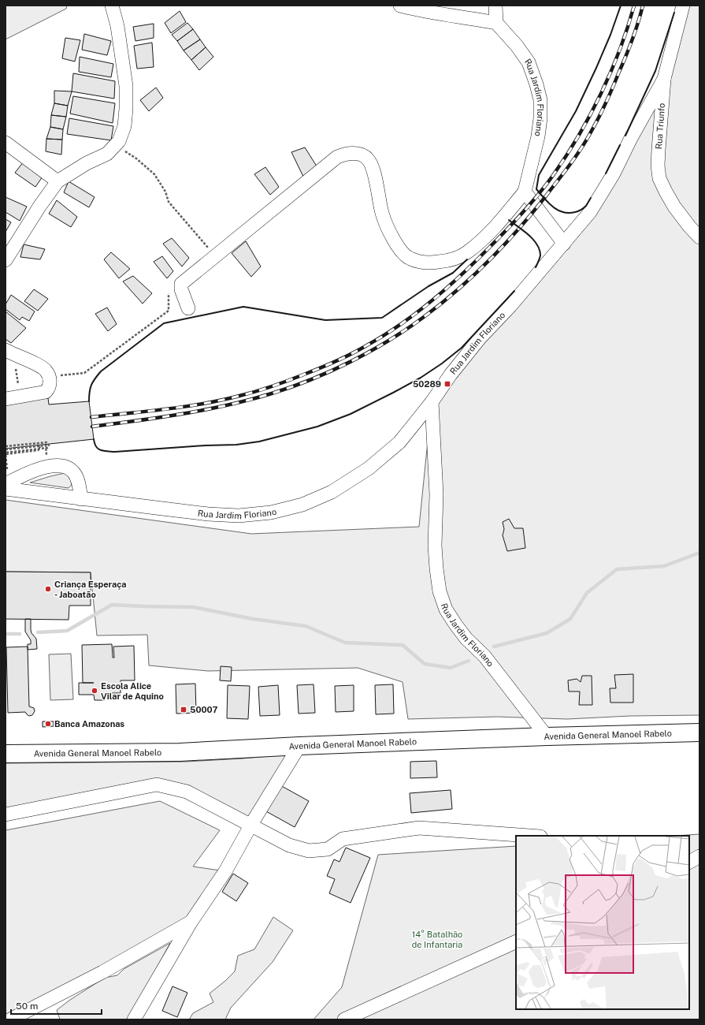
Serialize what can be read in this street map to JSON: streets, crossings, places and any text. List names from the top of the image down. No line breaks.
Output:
{"streets":{"main road":["Avenida General Manoel Rabelo"],"street":["Rua Jardim Floriano","Rua Triunfo"]},"crossings":[["Rua Jardim Floriano","Rua Triunfo"],["Rua Jardim Floriano","Avenida General Manoel Rabelo"]],"parks":["14° Batalhão de Infantaria"],"places":{"transit":["50289","50007"],"other":["Criança Esperaça - Jaboatão","Escola Alice Vilar de Aquino","Banca Amazonas"]},"scale_bar":"50 m"}
